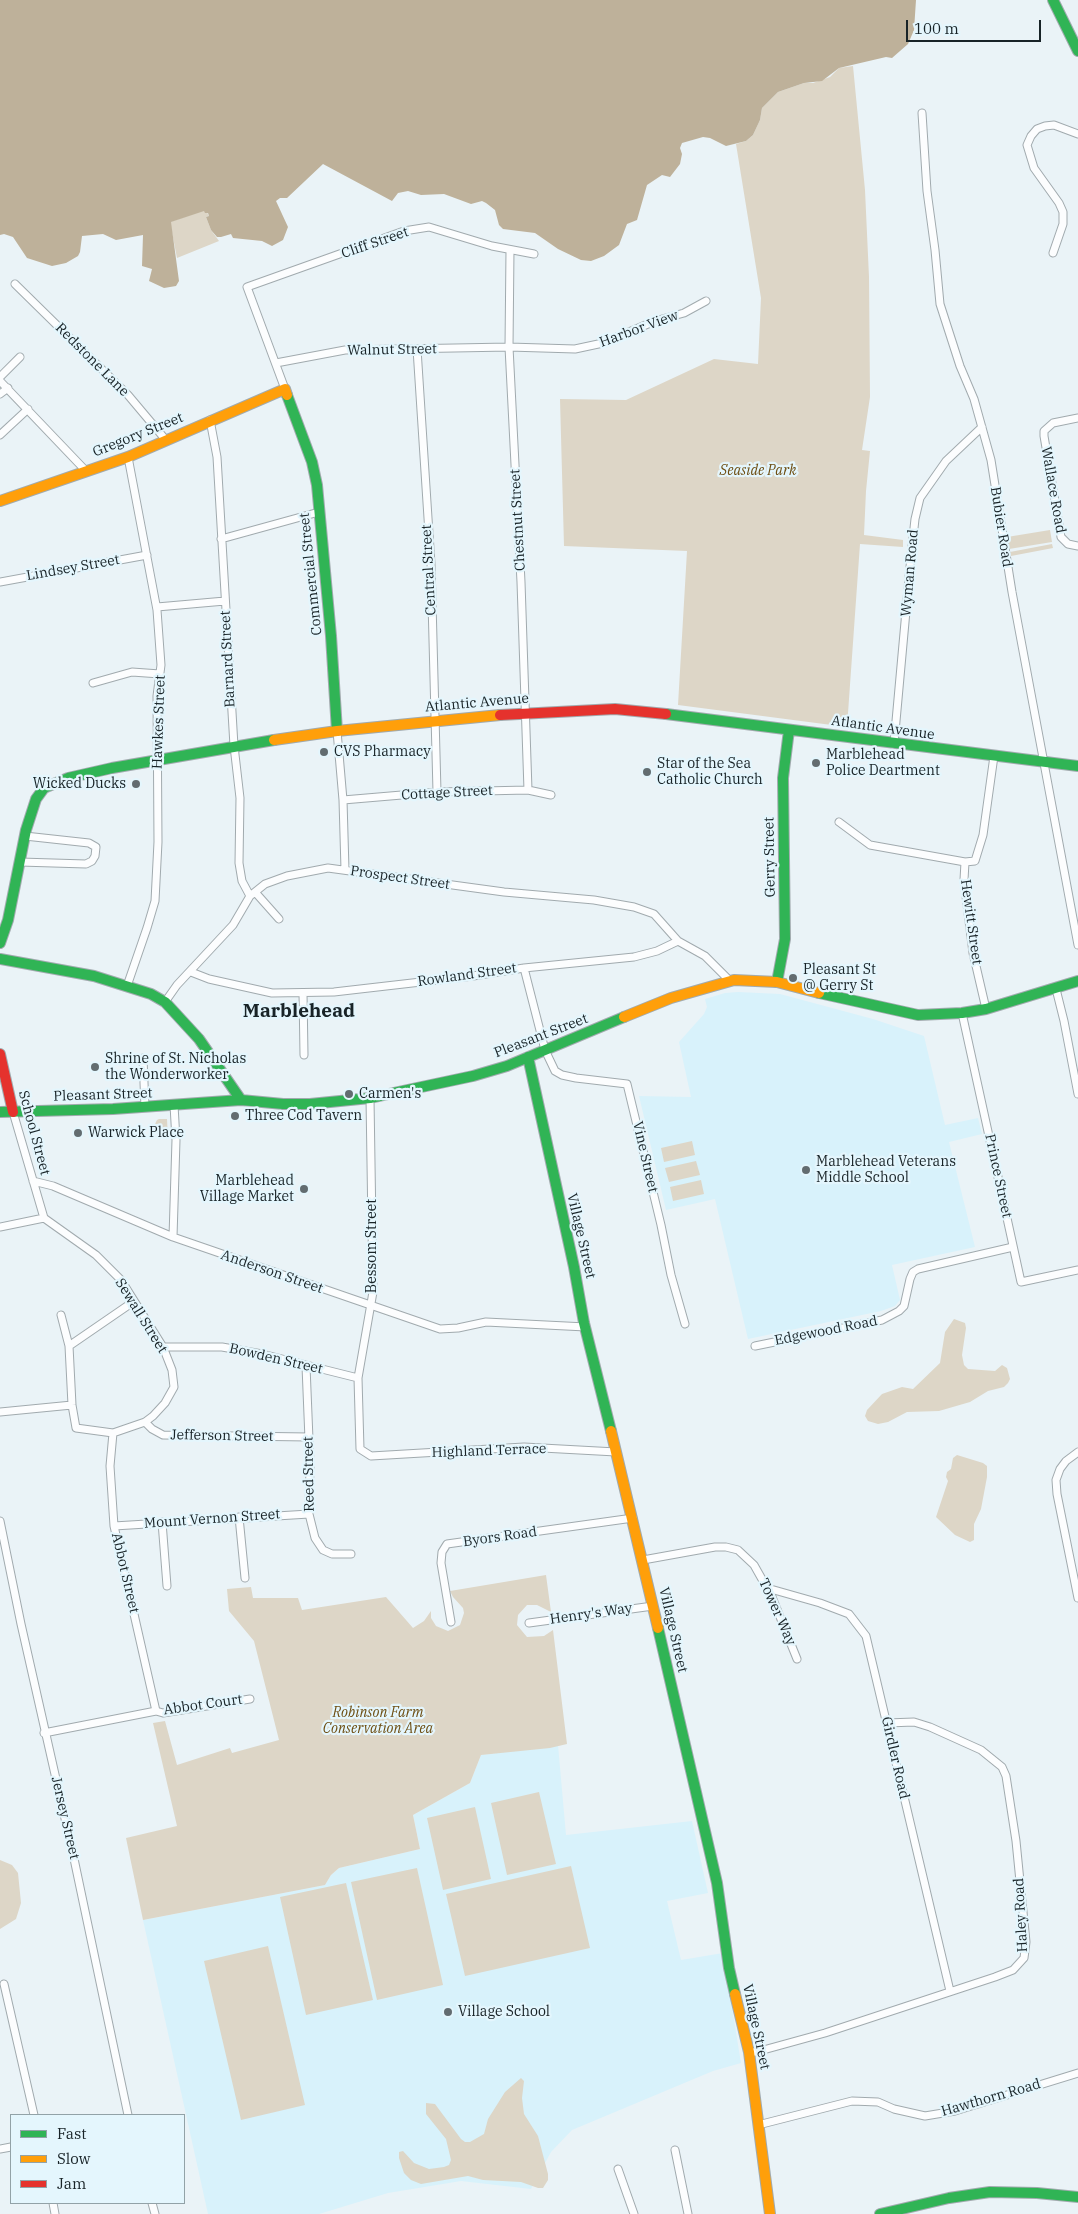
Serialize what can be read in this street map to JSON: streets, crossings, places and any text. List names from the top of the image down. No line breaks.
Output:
{"streets":{"main road":["Gregory Street","Commercial Street","Atlantic Avenue","Gerry Street","Pleasant Street","School Street","Village Street"],"street":["Cliff Street","Harbor View","Walnut Street","Redstone Lane","Wallace Road","Chestnut Street","Bubier Road","Lindsey Street","Central Street","Wyman Road","Barnard Street","Hawkes Street","Cottage Street","Prospect Street","Hewitt Street","Rowland Street","Vine Street","Prince Street","Bessom Street","Anderson Street","Sewall Street","Edgewood Road","Bowden Street","Jefferson Street","Highland Terrace","Reed Street","Mount Vernon Street","Byors Road","Abbot Street","Tower Way","Henry's Way","Abbot Court","Girdler Road","Jersey Street","Haley Road","Hawthorn Road"]},"crossings":[["Cliff Street","Chestnut Street"],["Cliff Street","Commercial Street"],["Harbor View","Walnut Street"],["Harbor View","Chestnut Street"],["Walnut Street","Chestnut Street"],["Walnut Street","Central Street"],["Walnut Street","Commercial Street"],["Redstone Lane","Gregory Street"],["Gregory Street","Commercial Street"],["Gregory Street","Barnard Street"],["Gregory Street","Hawkes Street"],["Chestnut Street","Atlantic Avenue"],["Chestnut Street","Cottage Street"],["Bubier Road","Wyman Road"],["Bubier Road","Atlantic Avenue"],["Lindsey Street","Hawkes Street"],["Central Street","Atlantic Avenue"],["Central Street","Cottage Street"],["Wyman Road","Atlantic Avenue"],["Commercial Street","Atlantic Avenue"],["Commercial Street","Cottage Street"],["Commercial Street","Prospect Street"],["Barnard Street","Atlantic Avenue"],["Barnard Street","Prospect Street"],["Atlantic Avenue","Hawkes Street"],["Atlantic Avenue","Gerry Street"],["Atlantic Avenue","Hewitt Street"],["Gerry Street","Pleasant Street"],["Prospect Street","Rowland Street"],["Hewitt Street","Pleasant Street"],["Pleasant Street","School Street"],["Pleasant Street","Vine Street"],["Pleasant Street","Prince Street"],["Pleasant Street","Village Street"],["Pleasant Street","Bessom Street"],["School Street","Anderson Street"],["School Street","Sewall Street"],["Prince Street","Edgewood Road"],["Village Street","Anderson Street"],["Village Street","Highland Terrace"],["Village Street","Byors Road"],["Village Street","Tower Way"],["Village Street","Henry's Way"],["Village Street","Haley Road"],["Village Street","Hawthorn Road"],["Bessom Street","Anderson Street"],["Bessom Street","Bowden Street"],["Bessom Street","Highland Terrace"],["Sewall Street","Bowden Street"],["Sewall Street","Jefferson Street"],["Sewall Street","Abbot Street"],["Bowden Street","Jefferson Street"],["Bowden Street","Reed Street"],["Bowden Street","Abbot Street"],["Jefferson Street","Reed Street"],["Jefferson Street","Abbot Street"],["Reed Street","Mount Vernon Street"],["Mount Vernon Street","Abbot Street"],["Abbot Street","Abbot Court"],["Tower Way","Girdler Road"],["Abbot Court","Jersey Street"],["Girdler Road","Haley Road"]],"districts":["Marblehead"],"parks":["Seaside Park","Robinson Farm Conservation Area"],"places":["CVS Pharmacy","Marblehead Police Deartment","Star of the Sea Catholic Church","Wicked Ducks","Pleasant St @ Gerry St","Shrine of St. Nicholas the Wonderworker","Carmen's","Three Cod Tavern","Warwick Place","Marblehead Veterans Middle School","Marblehead Village Market","Village School"],"legend":["Fast","Slow","Jam"],"scale_bar":"100 m"}
